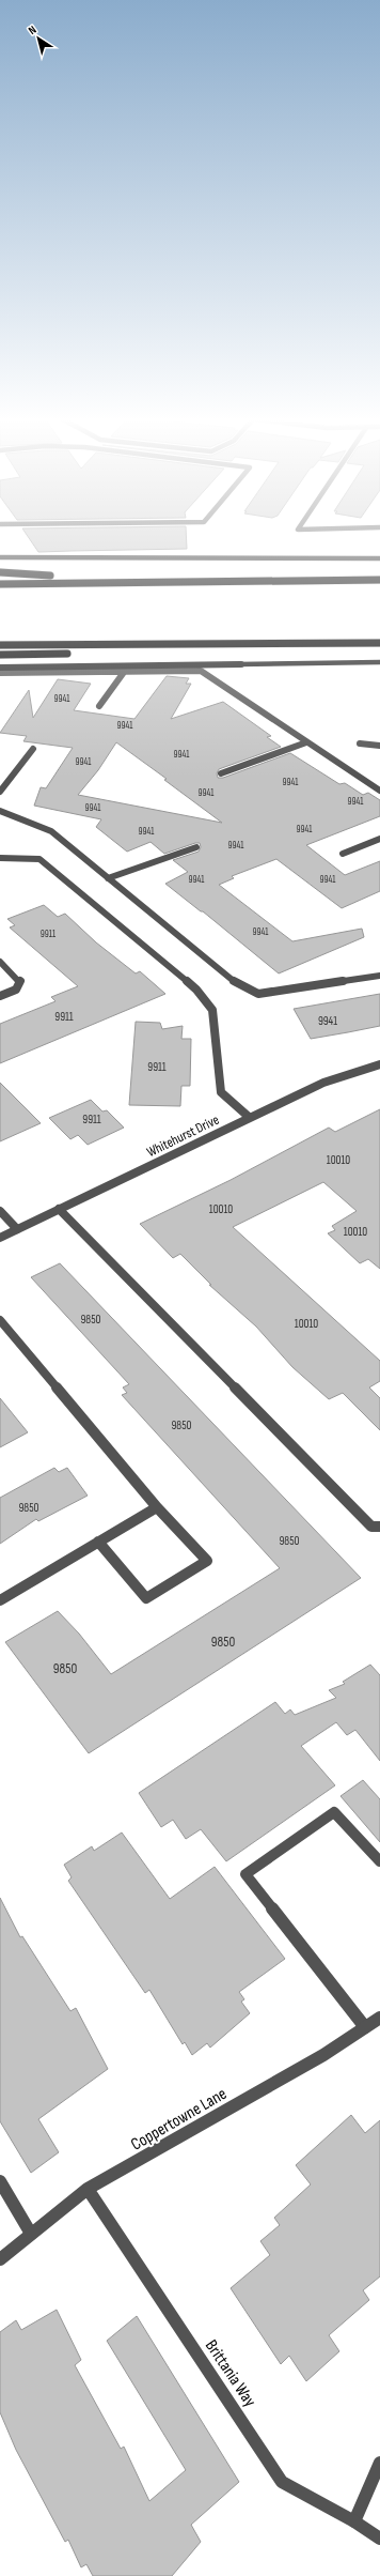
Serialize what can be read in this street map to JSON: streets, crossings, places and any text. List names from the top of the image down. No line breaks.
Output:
{"streets":{"street":["Whitehurst Drive","Coppertowne Lane","Brittania Way"]},"crossings":[["Coppertowne Lane","Brittania Way"]],"house_numbers":["9941","9941","9941","9941","9941","9941","9941","9941","9941","9941","9941","9941","9941","9941","9911","9911","9941","9911","9911","10010","10010","10010","9850","10010","9850","9850","9850","9850","9850"],"north":"top left"}
